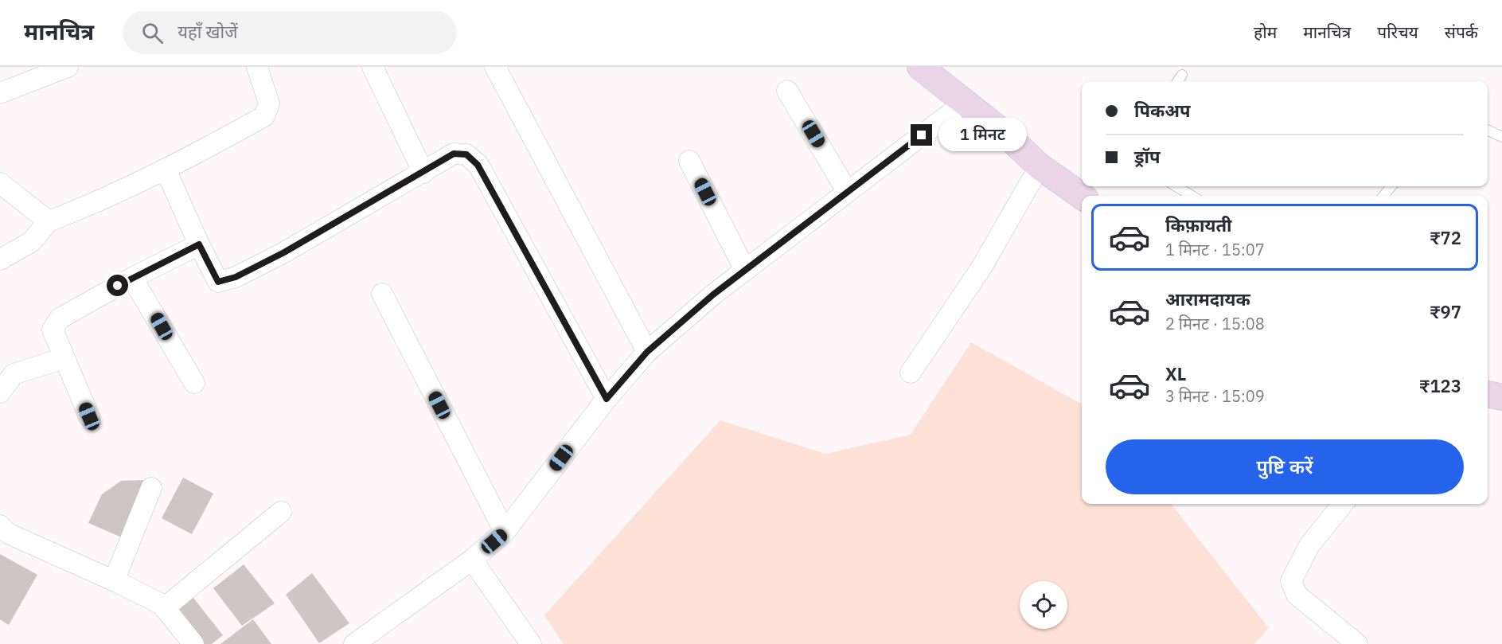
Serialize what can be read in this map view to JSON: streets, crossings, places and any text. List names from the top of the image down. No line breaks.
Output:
{"page":{"header":"मानचित्र","search":"यहाँ खोजें","nav":["होम","मानचित्र","परिचय","संपर्क"],"banner":["पिकअप","ड्रॉप"],"bubble":"1 मिनट","list":[{"name":"किफ़ायती","note":"1 मिनट · 15:07","value":"₹72"},{"name":"आरामदायक","note":"2 मिनट · 15:08","value":"₹97"},{"name":"XL","note":"3 मिनट · 15:09","value":"₹123"}],"buttons":"पुष्टि करें"}}
